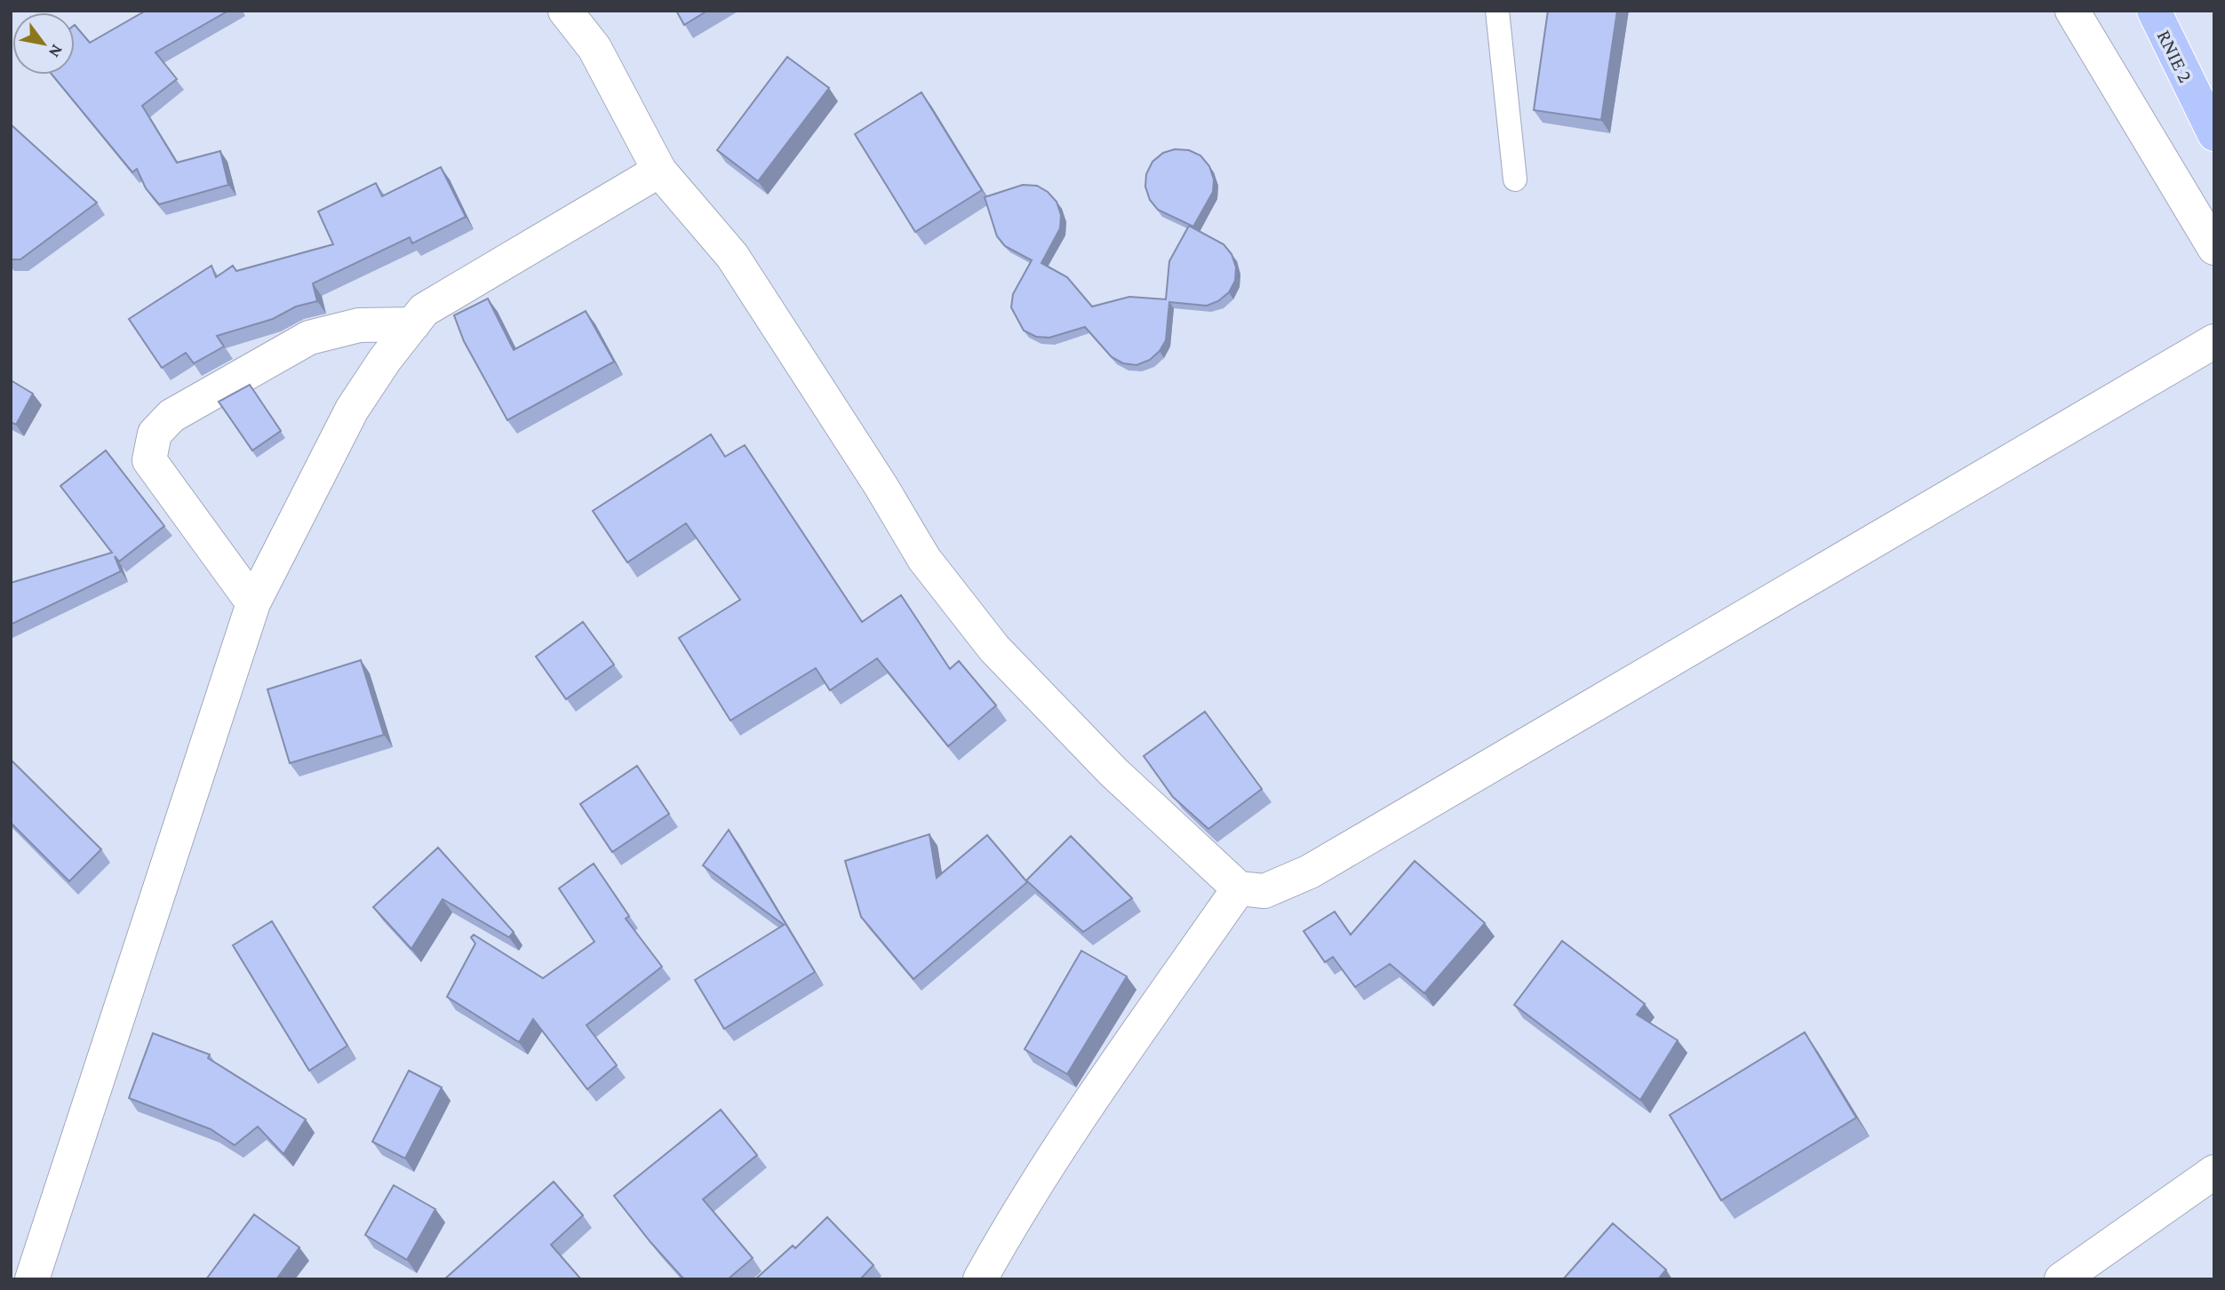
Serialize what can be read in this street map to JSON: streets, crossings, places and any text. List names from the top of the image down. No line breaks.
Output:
{"streets":{"highway":["RNIE 2"]},"north":"bottom right"}
